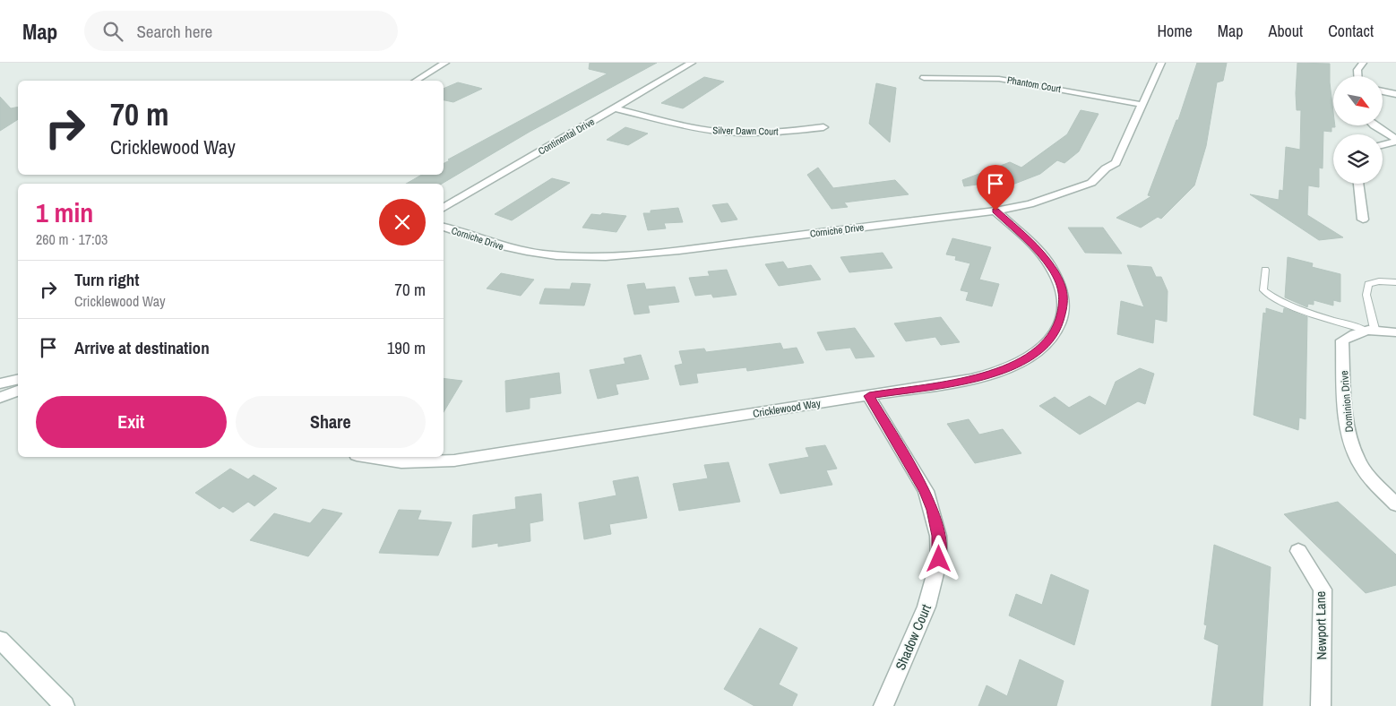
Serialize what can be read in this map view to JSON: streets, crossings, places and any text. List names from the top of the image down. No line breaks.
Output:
{"streets":{"street":["Phantom Court","Silver Dawn Court","Continental Drive","Corniche Drive","Dominion Drive","Cricklewood Way","Newport Lane","Shadow Court"]},"crossings":[["Phantom Court","Corniche Drive"],["Silver Dawn Court","Continental Drive"],["Corniche Drive","Cricklewood Way"],["Cricklewood Way","Shadow Court"]],"north":"bottom right","page":{"header":"Map","search":"Search here","nav":["Home","Map","About","Contact"],"turn":["70 m","Cricklewood Way"],"heading":["1 min","260 m · 17:03"],"list":[{"name":"Turn right","note":"Cricklewood Way","value":"70 m"},{"name":"Arrive at destination","value":"190 m"}],"buttons":["Exit","Share"]}}
